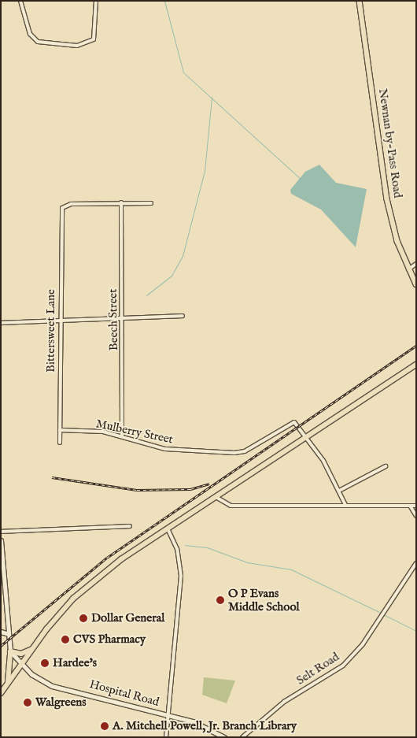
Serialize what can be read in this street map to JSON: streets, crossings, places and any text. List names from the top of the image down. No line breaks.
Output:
{"streets":{"main road":["Newnan by-Pass Road"],"street":["Beech Street","Bittersweet Lane","Mulberry Street","Selt Road","Hospital Road"]},"crossings":[["Beech Street","Bittersweet Lane"],["Beech Street","Mulberry Street"],["Bittersweet Lane","Mulberry Street"]],"places":["O P Evans Middle School","Dollar General","CVS Pharmacy","Hardee's","Walgreens","A. Mitchell Powell, Jr. Branch Library"]}
